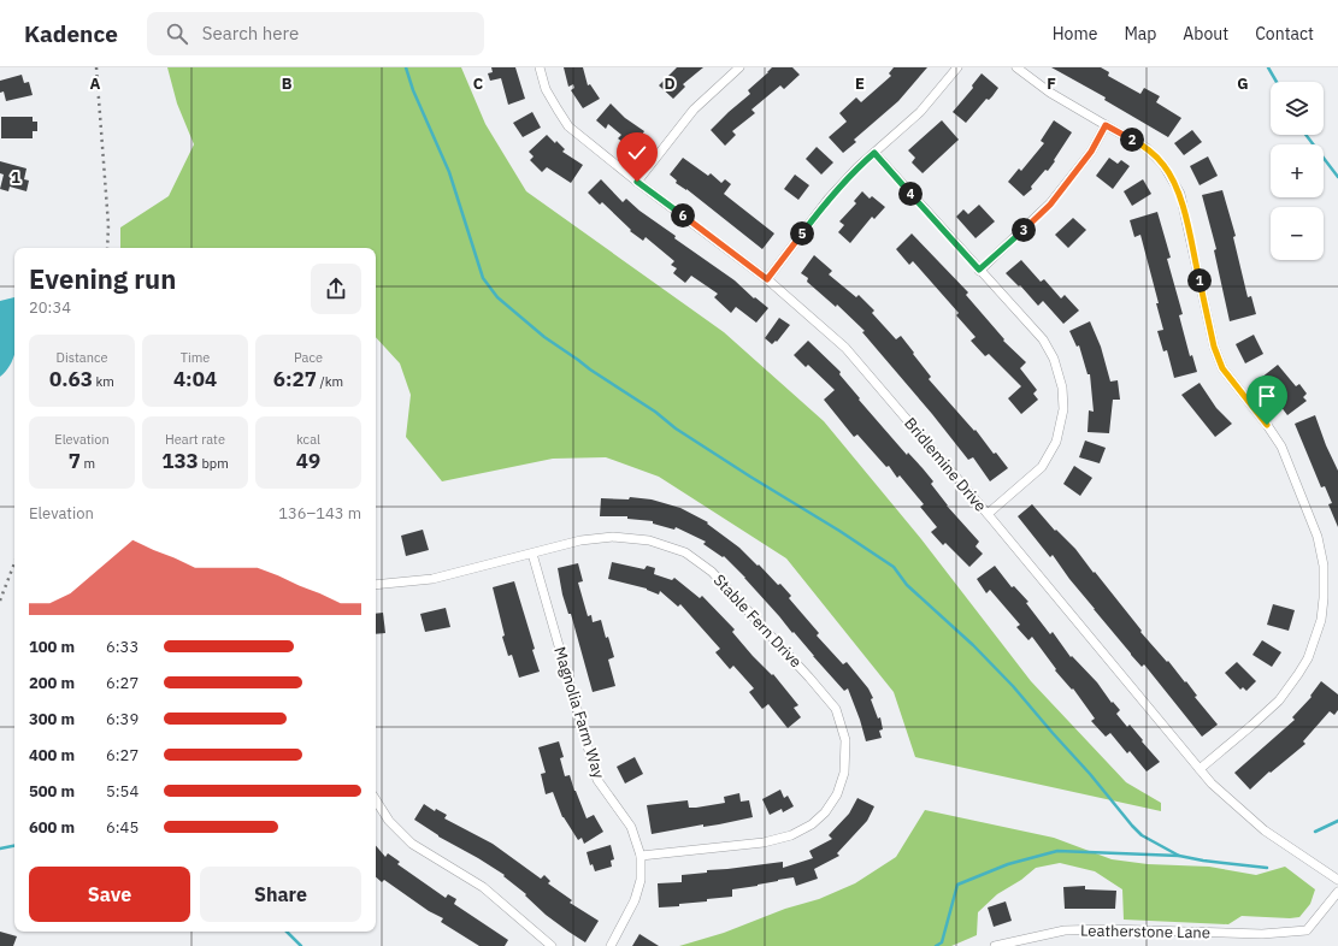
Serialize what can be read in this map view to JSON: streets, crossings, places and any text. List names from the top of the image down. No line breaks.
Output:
{"streets":{"street":["Bridlemine Drive","Stable Fern Drive","Magnolia Farm Way","Leatherstone Lane"]},"crossings":[["Stable Fern Drive","Magnolia Farm Way"]],"page":{"header":"Kadence","search":"Search here","nav":["Home","Map","About","Contact"],"map_buttons":["+","−"],"pins":["2","4","6","3","5","1"],"heading":["Evening run","20:34"],"stats":[["Distance","0.63 km"],["Time","4:04"],["Pace","6:27 /km"],["Elevation","7 m"],["Heart rate","133 bpm"],["kcal","49"]],"chart":["Elevation","136–143 m"],"list":[{"name":"100 m","note":"6:33"},{"name":"200 m","note":"6:27"},{"name":"300 m","note":"6:39"},{"name":"400 m","note":"6:27"},{"name":"500 m","note":"5:54"},{"name":"600 m","note":"6:45"}],"buttons":["Save","Share"]},"grid":{"columns":["A","B","C","D","E","F","G"],"rows":["1"]}}
